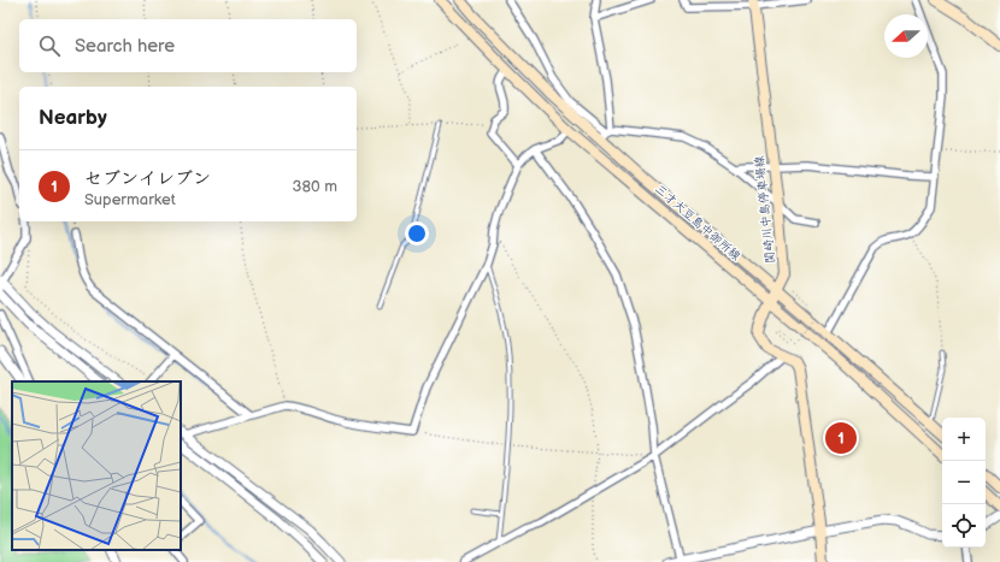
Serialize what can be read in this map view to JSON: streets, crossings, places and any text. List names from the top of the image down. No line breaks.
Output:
{"streets":{"main road":["関崎川中島停車場線","三才大豆島中御所線"]},"crossings":[["関崎川中島停車場線","三才大豆島中御所線"]],"north":"left","page":{"search":"Search here","heading":"Nearby","list":[{"mark":"1","name":"セブンイレブン","note":"Supermarket","value":"380 m"}],"map_buttons":["+","−"],"pins":"1"}}
